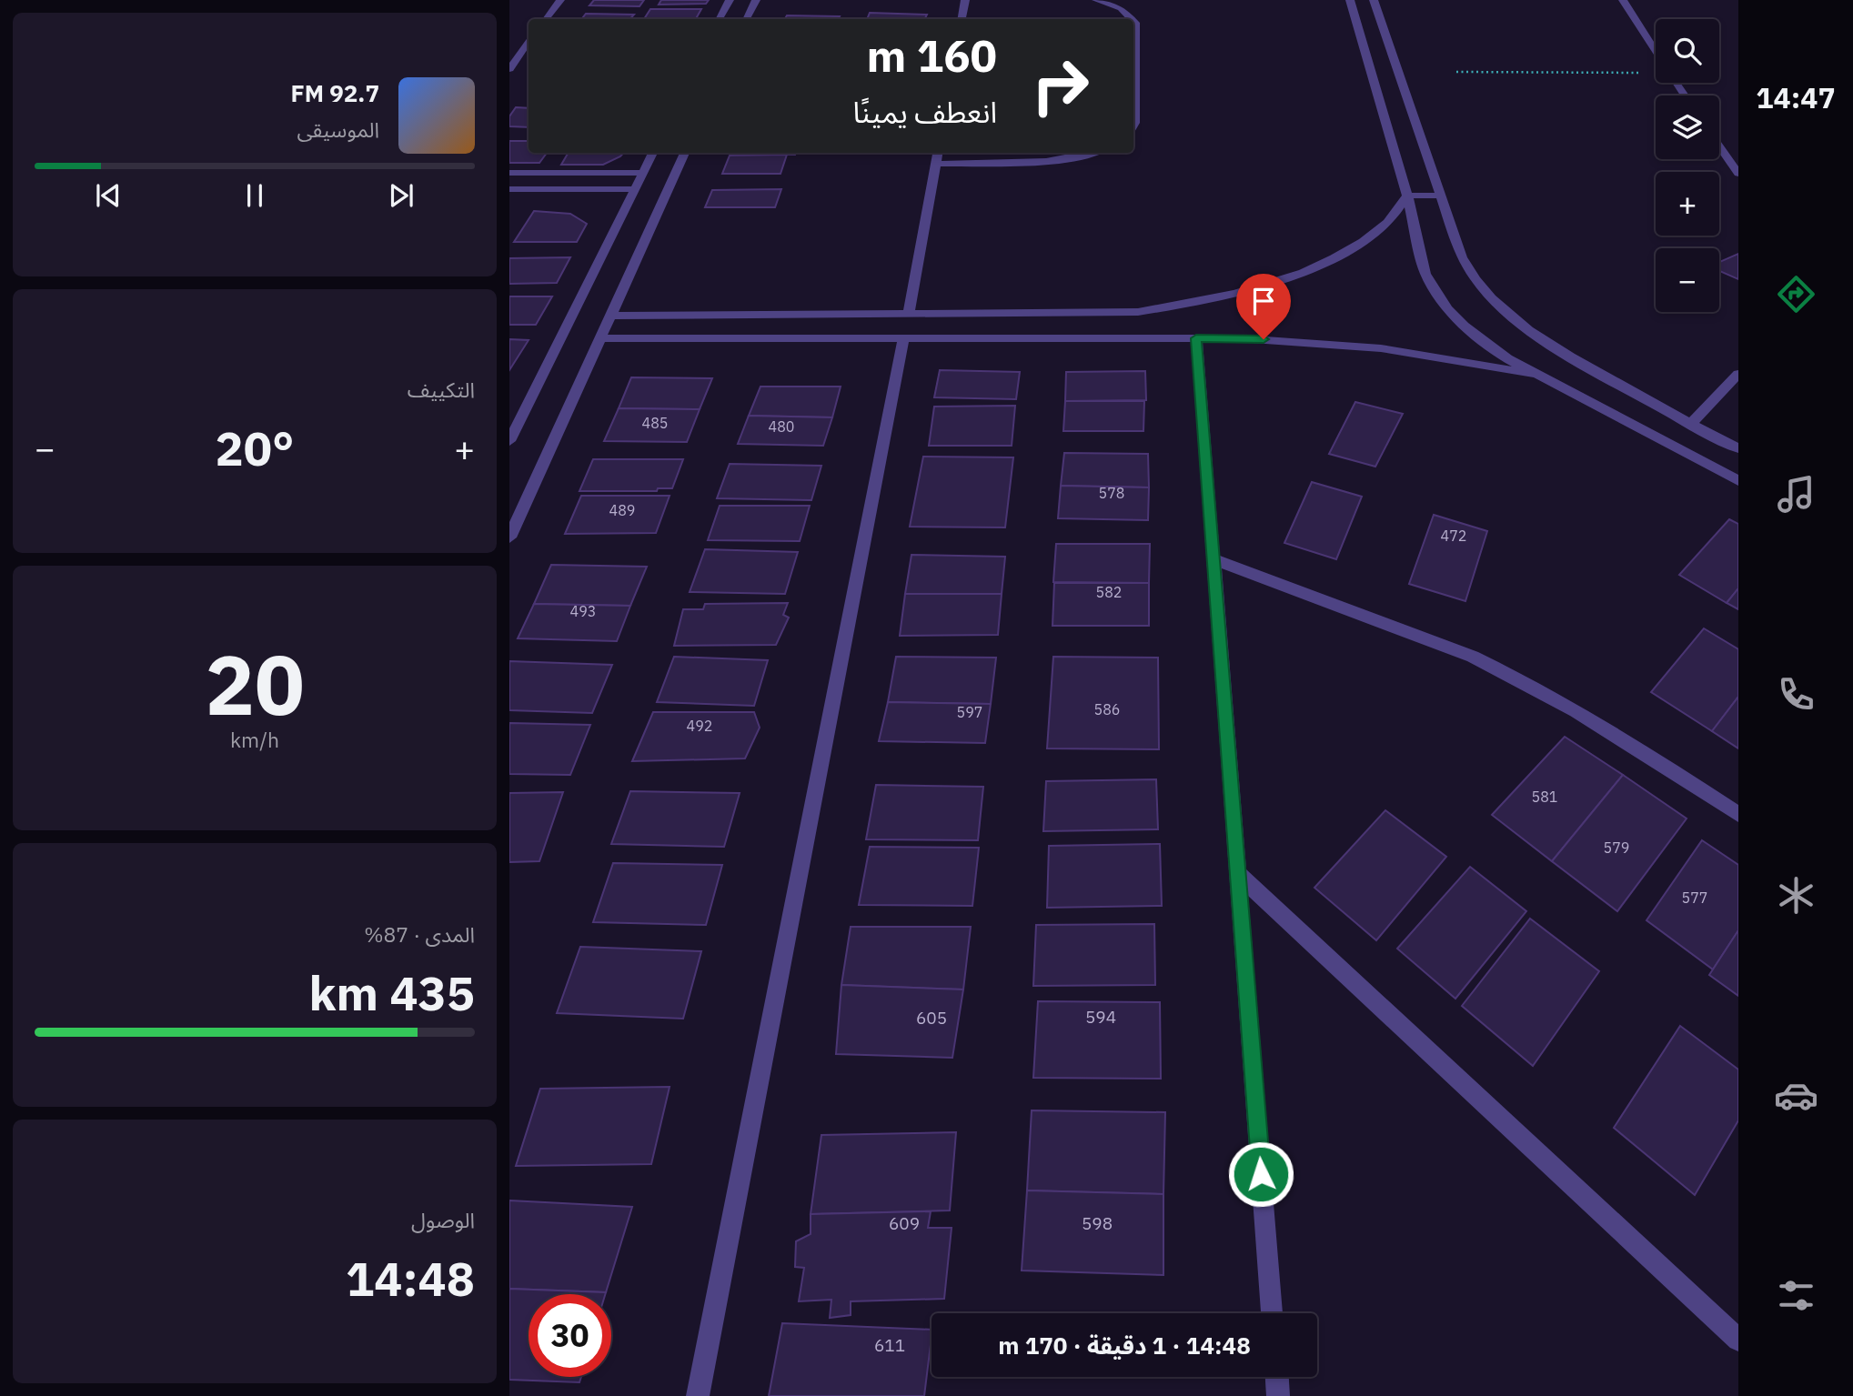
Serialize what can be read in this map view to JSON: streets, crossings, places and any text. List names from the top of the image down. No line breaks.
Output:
{"house_numbers":["485","480","578","489","472","582","493","586","597","492","581","579","577","594","605","609","598","611"],"page":{"tabs":"14:47","map_buttons":["+","−"],"turn":["160 m","انعطف يمينًا"],"song":["92.7 FM","الموسيقى"],"tile":["التكييف",["20","km/h"],["المدى · 87%","435 km"],["الوصول","14:48"]],"heat":["−","20°","+"],"limit":"30","trip":"14:48 · 1 دقيقة · 170 m"}}
